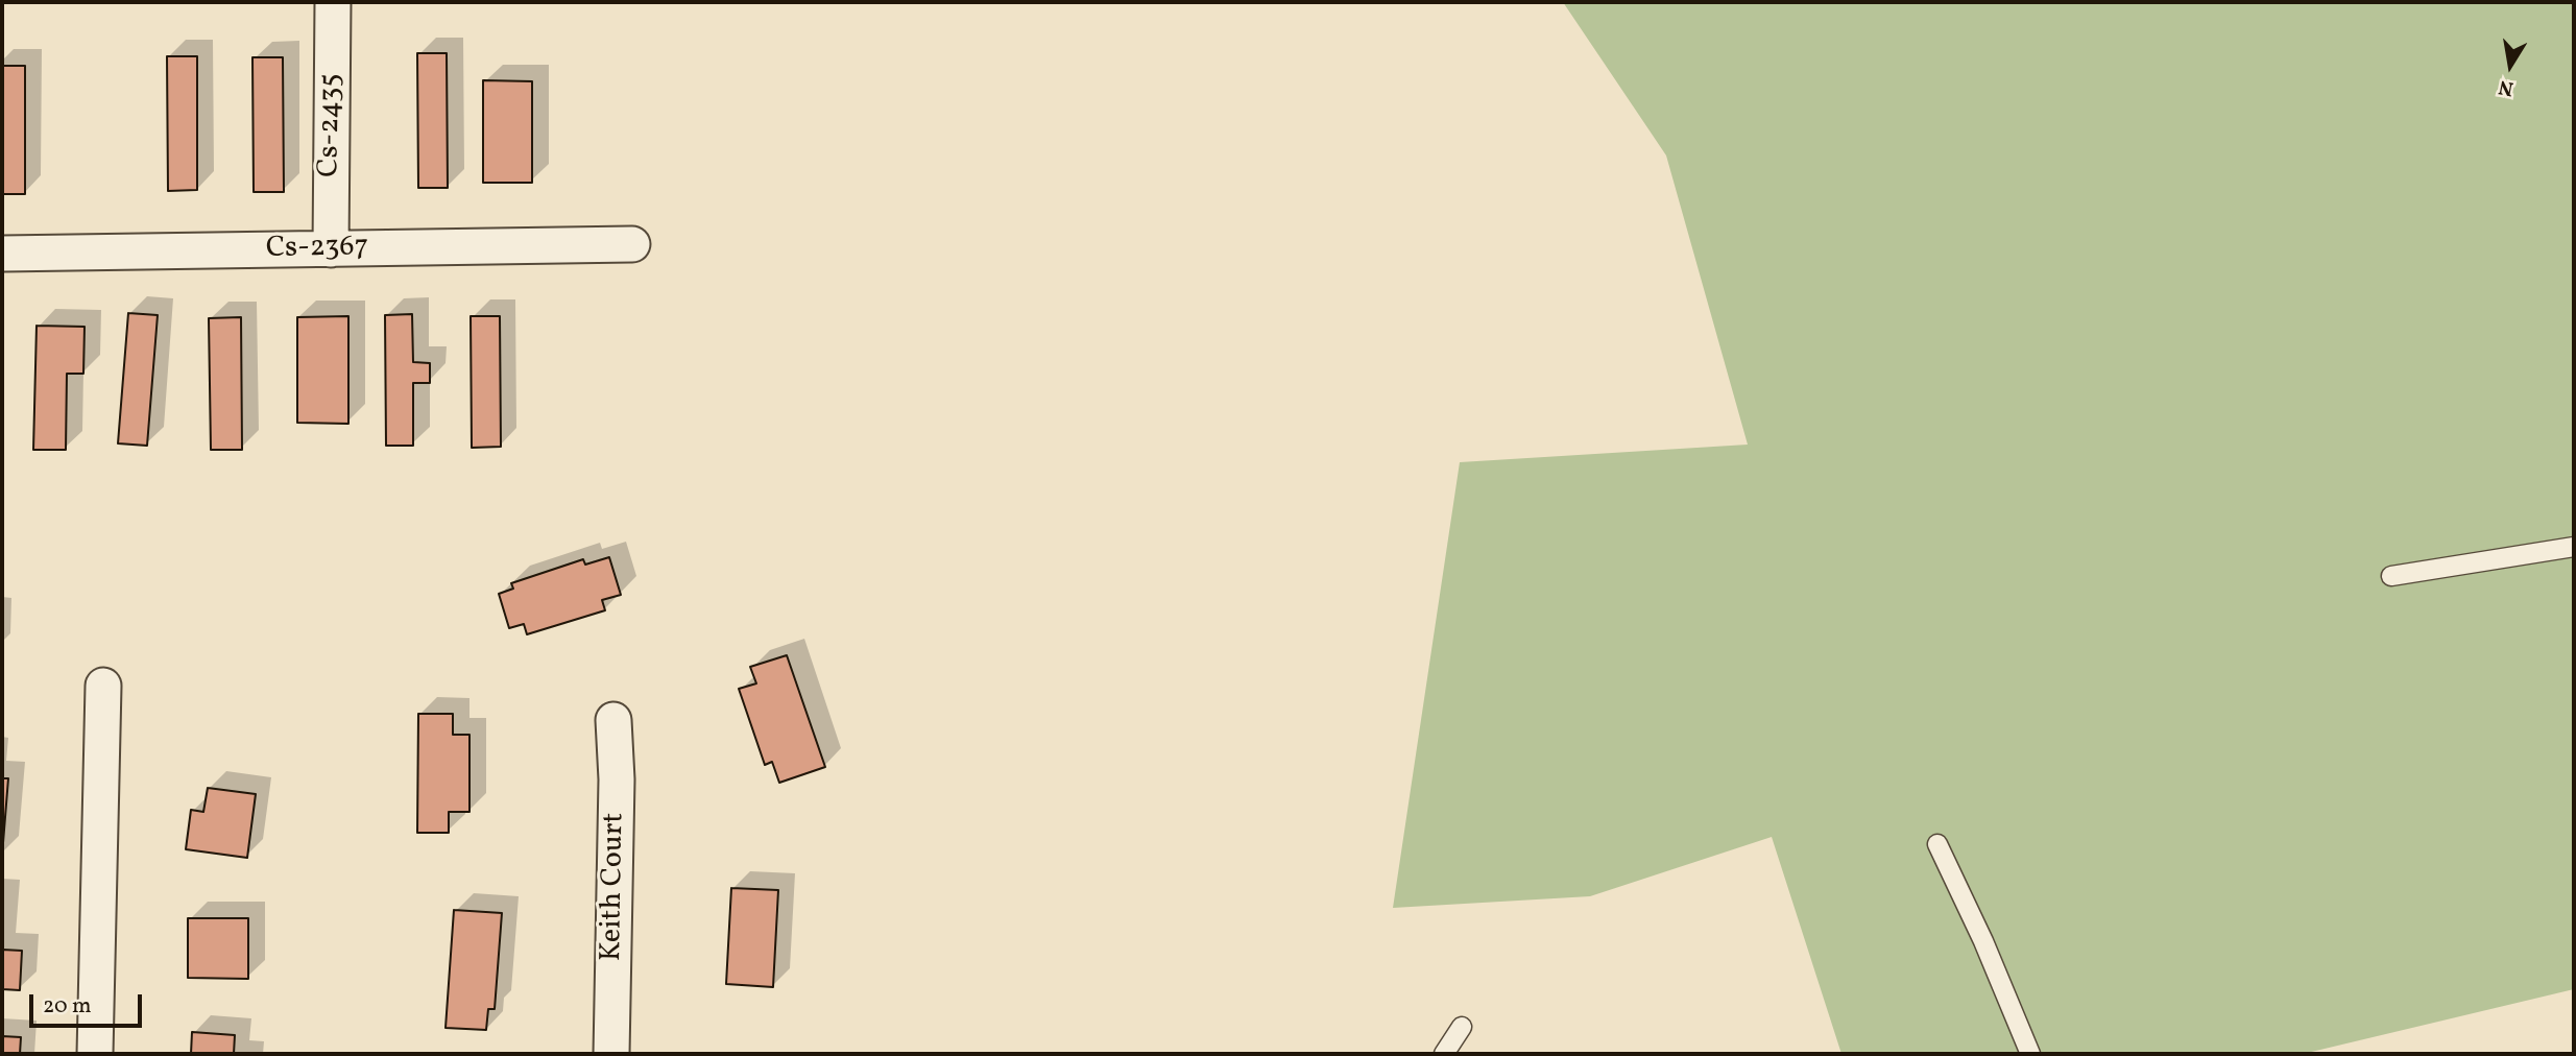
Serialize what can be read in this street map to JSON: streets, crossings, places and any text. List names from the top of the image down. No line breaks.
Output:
{"streets":{"street":["Cs-2435","Cs-2367","Keith Court"]},"crossings":[["Cs-2435","Cs-2367"]],"scale_bar":"20 m","north":"bottom"}
